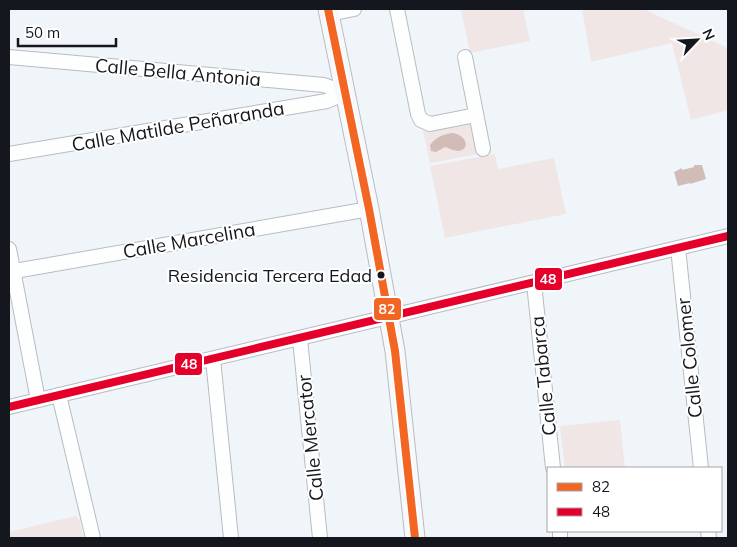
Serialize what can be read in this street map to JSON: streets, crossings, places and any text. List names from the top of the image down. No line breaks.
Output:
{"streets":{"street":["Calle Bella Antonia","Calle Matilde Peñaranda","Calle Marcelina","Calle Colomer","Calle Tabarca","Calle Mercator"]},"crossings":[["Calle Bella Antonia","Calle Matilde Peñaranda"]],"places":["Residencia Tercera Edad"],"lines":["transit line 82","transit line 48"],"legend":["82","48"],"scale_bar":"50 m","north":"top right"}
